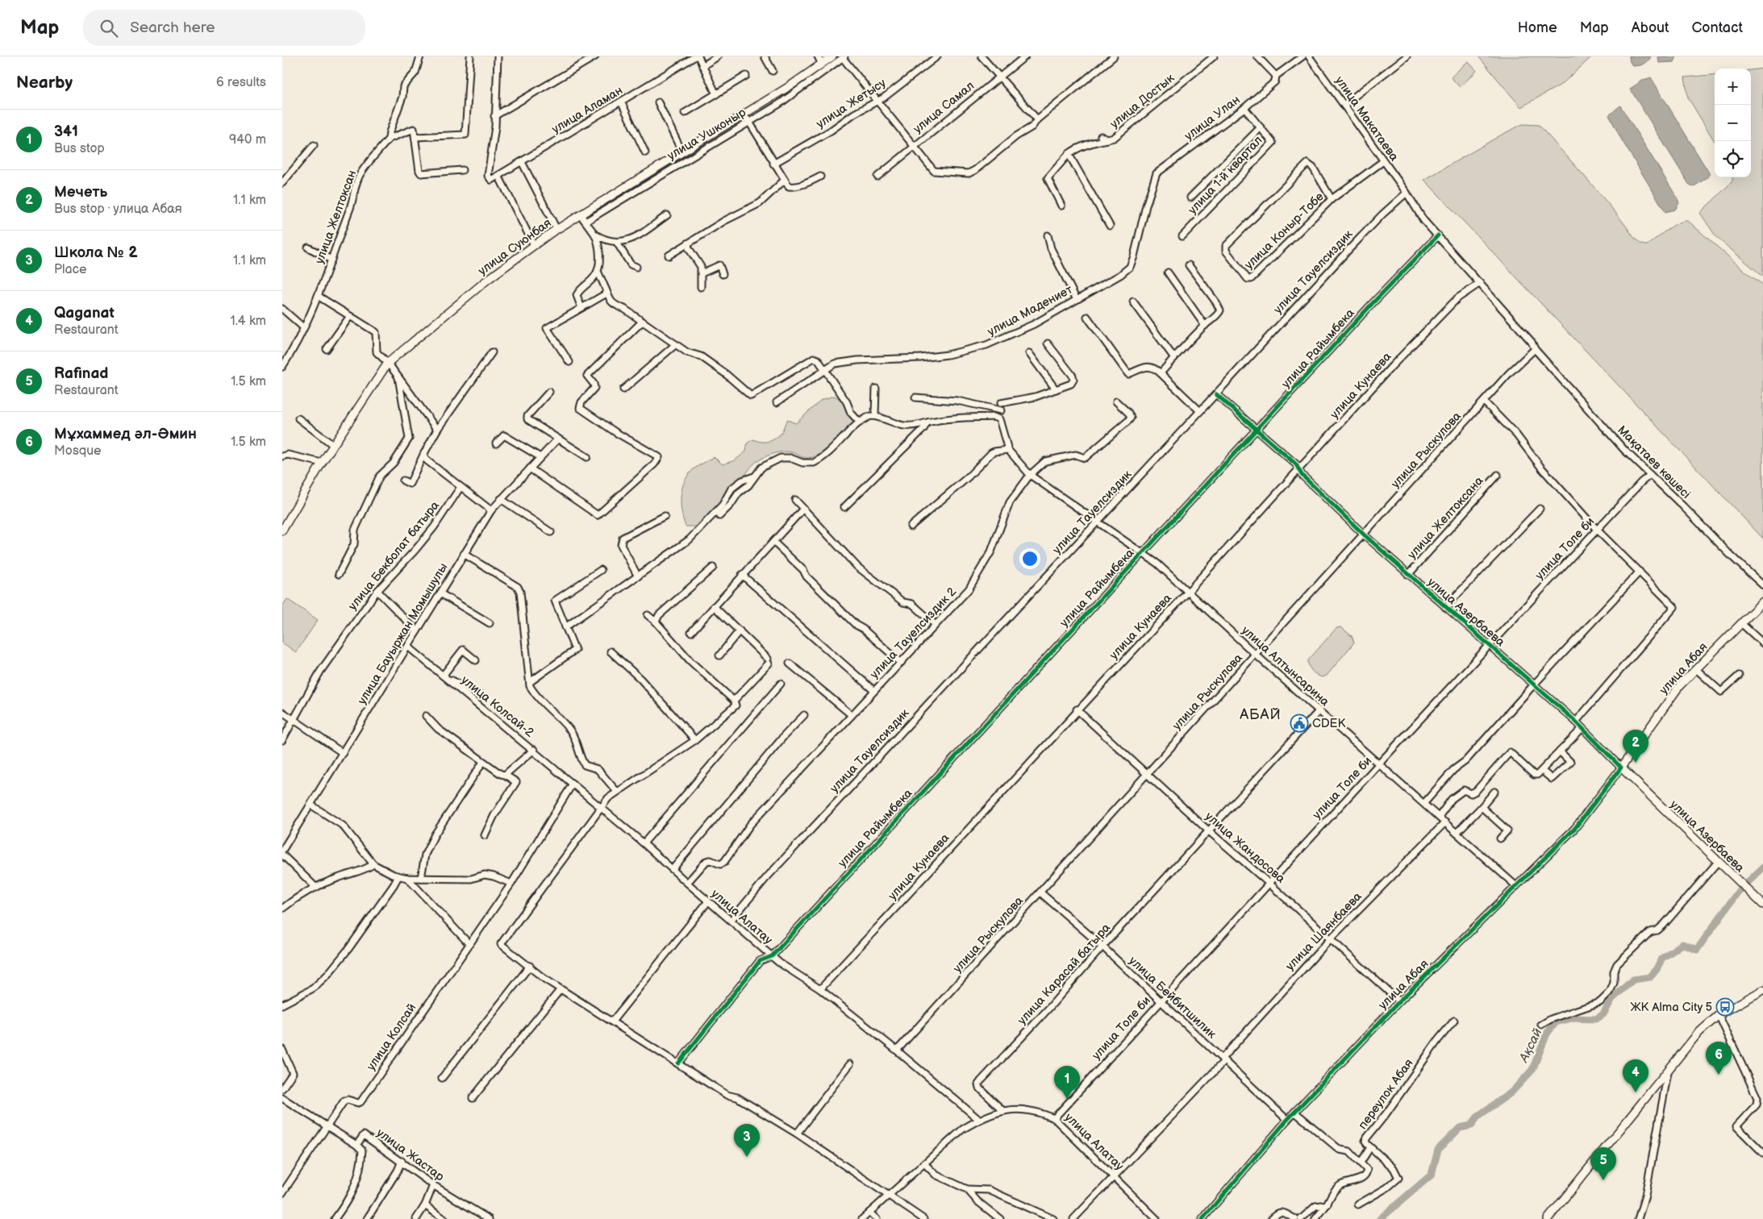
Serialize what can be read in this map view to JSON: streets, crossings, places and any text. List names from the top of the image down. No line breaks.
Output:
{"streets":{"main road":["улица Суюнбая","улица Азербаева","улица Абая"],"street":["улица Достык","улица Жетысу","улица Самал","улица Аламан","улица Улан","улица Макатаева","улица Ушконыр","улица 1-й квартал","улица Желтоксан","улица Коныр-Тобе","улица Тауелсиздик","улица Мадениет","улица Райымбека","улица Кунаева","улица Рыскулова","Мақатаев көшесі","улица Желтоксана","улица Толе би","улица Бекболат батыра","улица Тауелсиздик 2","улица Бауыржан Момышулы","улица Алтынсарина","улица Колсай-2","улица Жандосова","улица Алатау","улица Шаянбаева","улица Карасай батыра","улица Бейбитшилик","улица Колсай","переулок Абая","улица Жастар"]},"crossings":[["улица Улан","улица 1-й квартал"],["улица Улан","улица Мадениет"],["улица Макатаева","улица Коныр-Тобе"],["улица Макатаева","улица Тауелсиздик"],["улица Макатаева","улица Райымбека"],["улица Макатаева","улица Кунаева"],["улица Макатаева","Мақатаев көшесі"],["улица Тауелсиздик","улица Азербаева"],["улица Тауелсиздик","улица Алтынсарина"],["улица Тауелсиздик","улица Алатау"],["улица Райымбека","улица Азербаева"],["улица Райымбека","улица Алтынсарина"],["улица Райымбека","улица Алатау"],["улица Кунаева","Мақатаев көшесі"],["улица Кунаева","улица Азербаева"],["улица Кунаева","улица Алтынсарина"],["улица Кунаева","улица Жандосова"],["улица Кунаева","улица Алатау"],["улица Рыскулова","Мақатаев көшесі"],["улица Рыскулова","улица Азербаева"],["улица Рыскулова","улица Алтынсарина"],["улица Рыскулова","улица Жандосова"],["улица Рыскулова","улица Алатау"],["улица Рыскулова","улица Бейбитшилик"],["Мақатаев көшесі","улица Толе би"],["улица Желтоксана","улица Азербаева"],["улица Толе би","улица Азербаева"],["улица Толе би","улица Алтынсарина"],["улица Толе би","улица Жандосова"],["улица Толе би","улица Алатау"],["улица Толе би","улица Бейбитшилик"],["улица Азербаева","улица Абая"],["улица Тауелсиздик 2","улица Алтынсарина"],["улица Тауелсиздик 2","улица Алатау"],["улица Бауыржан Момышулы","улица Колсай-2"],["улица Алтынсарина","улица Абая"],["улица Алтынсарина","улица Шаянбаева"],["улица Алтынсарина","улица Карасай батыра"],["улица Абая","улица Жандосова"],["улица Абая","улица Бейбитшилик"],["улица Колсай-2","улица Алатау"],["улица Колсай-2","улица Колсай"],["улица Жандосова","улица Шаянбаева"],["улица Жандосова","улица Карасай батыра"],["улица Алатау","улица Шаянбаева"],["улица Алатау","улица Карасай батыра"],["улица Алатау","улица Колсай"],["улица Шаянбаева","улица Бейбитшилик"],["улица Карасай батыра","улица Бейбитшилик"]],"districts":["АБАЙ"],"water":["Ақсай"],"places":{"public building":["CDEK"],"bus stop":["ЖК Alma City 5"]},"page":{"header":"Map","search":"Search here","nav":["Home","Map","About","Contact"],"heading":["Nearby","6 results"],"map_buttons":["+","−"],"list":[{"mark":"1","name":"341","note":"Bus stop","value":"940 m"},{"mark":"2","name":"Мечеть","note":"Bus stop · улица Абая","value":"1.1 km"},{"mark":"3","name":"Школа № 2","note":"Place","value":"1.1 km"},{"mark":"4","name":"Qaganat","note":"Restaurant","value":"1.4 km"},{"mark":"5","name":"Rafinad","note":"Restaurant","value":"1.5 km"},{"mark":"6","name":"Мұхаммед әл-Әмин","note":"Mosque","value":"1.5 km"}],"pins":["2","6","4","1","3","5"]}}
